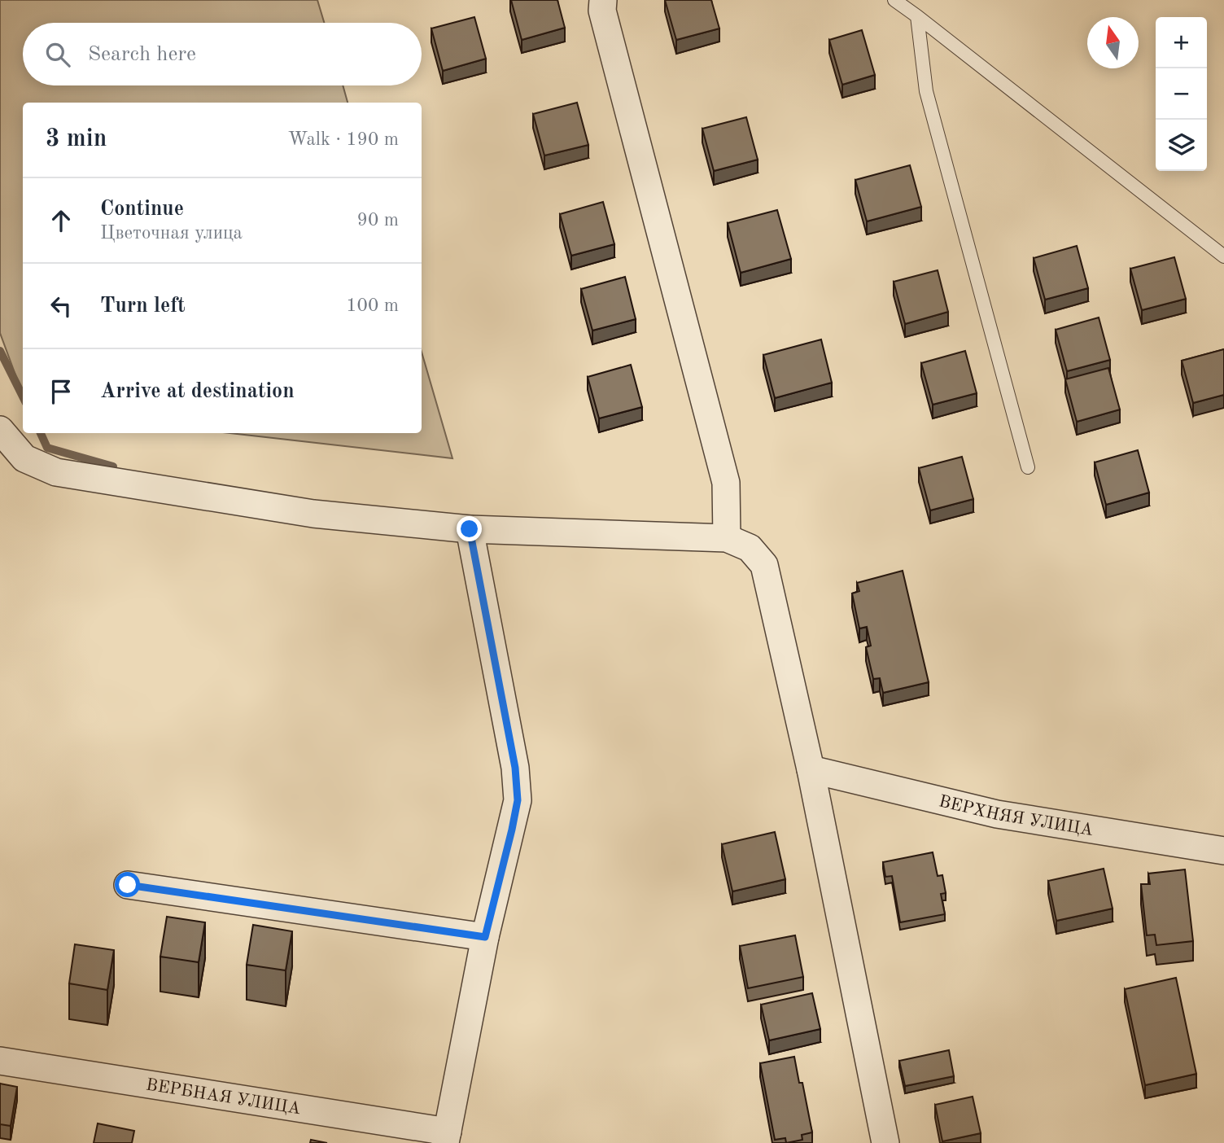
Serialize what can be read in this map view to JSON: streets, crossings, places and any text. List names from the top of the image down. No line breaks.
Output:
{"streets":{"street":["ВЕРХНЯЯ УЛИЦА","ВЕРБНАЯ УЛИЦА"]},"north":"top","page":{"map_buttons":["+","−"],"search":"Search here","heading":["3 min","Walk · 190 m"],"list":[["Continue","Цветочная улица","90 m"],["Turn left","100 m"],"Arrive at destination"]}}
